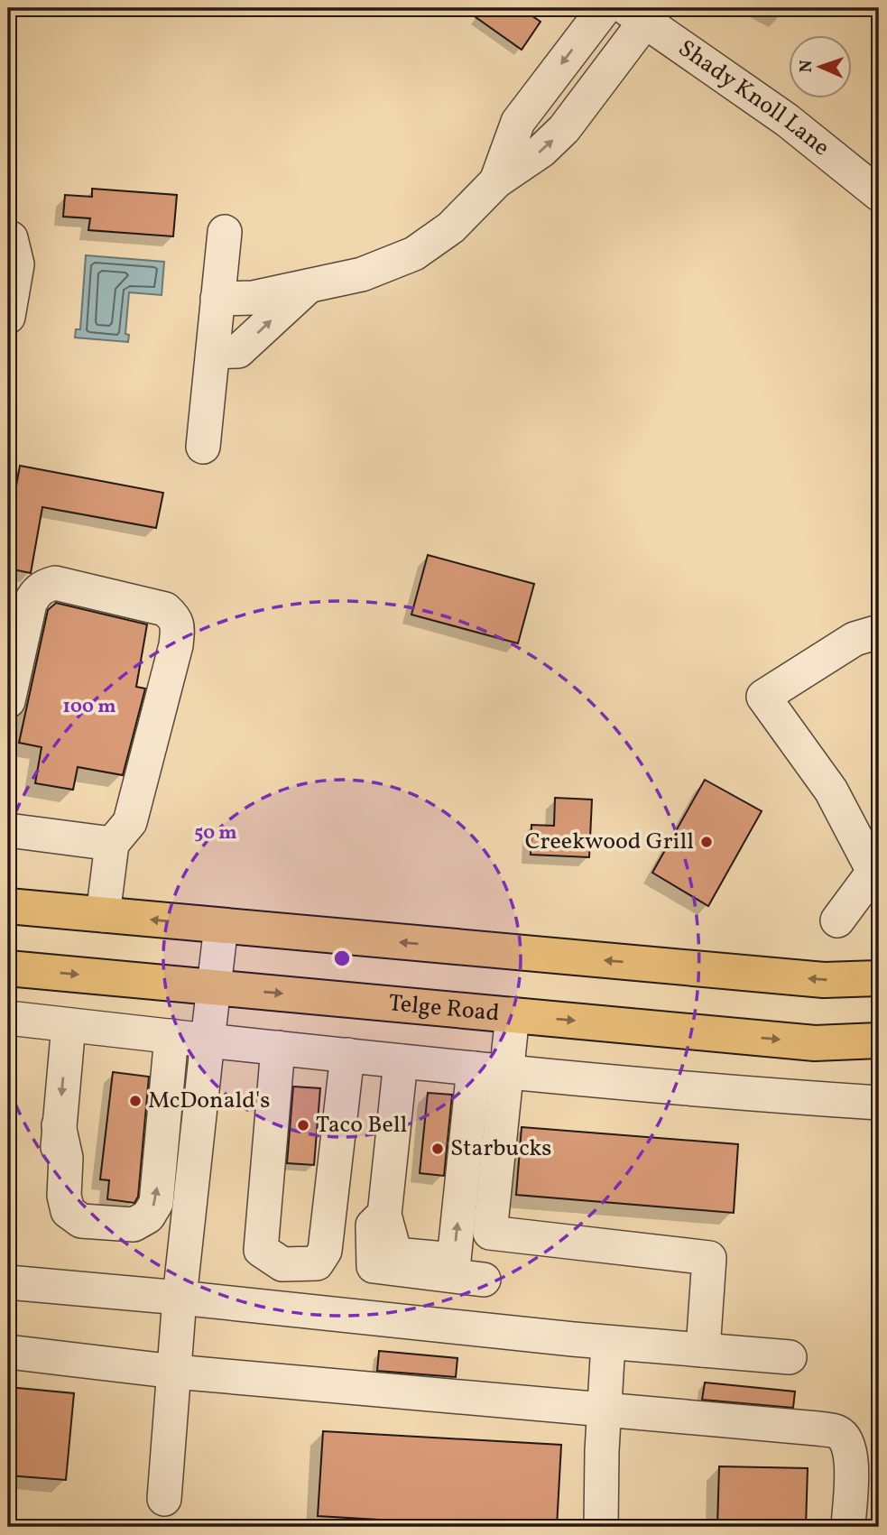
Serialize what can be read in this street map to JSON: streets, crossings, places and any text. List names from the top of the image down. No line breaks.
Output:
{"streets":{"main road":["Telge Road"],"street":["Shady Knoll Lane"]},"places":["Creekwood Grill","McDonald's","Taco Bell","Starbucks"],"north":"left","rings":["100 m","50 m"]}
